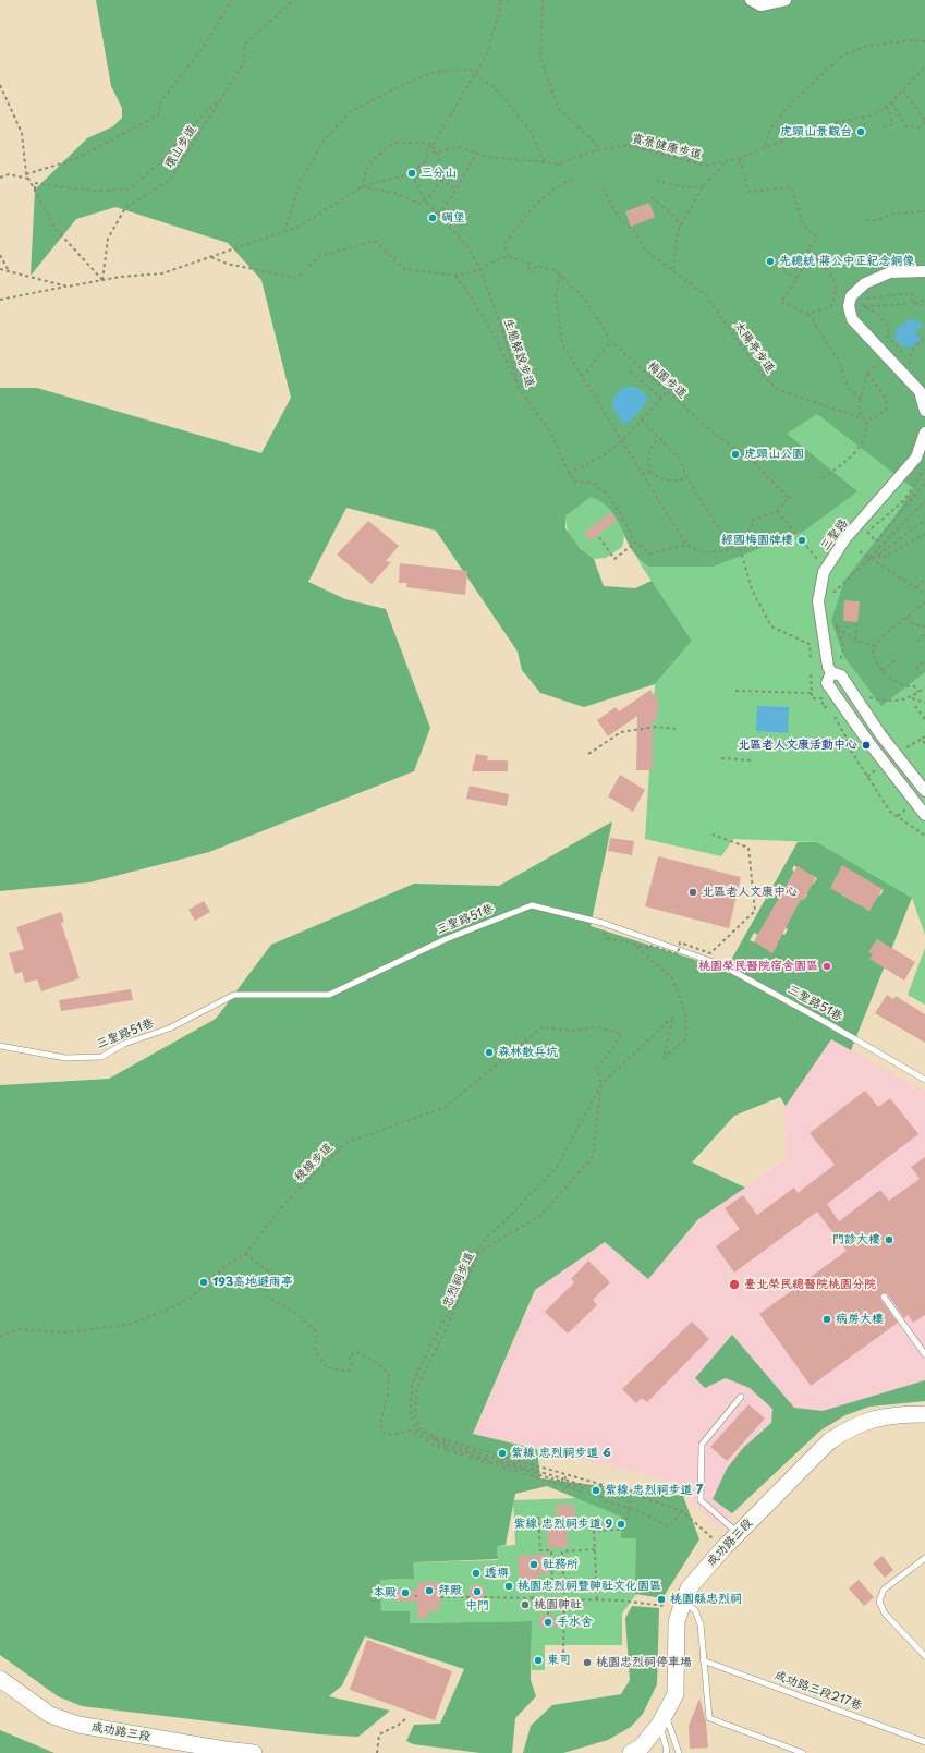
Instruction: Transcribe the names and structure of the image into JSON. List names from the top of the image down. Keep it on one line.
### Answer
{"streets":{"street":["三聖路","成功路三段"],"lane":["三聖路51巷","成功路三段217巷"],"path":["環山步道","賞景健康步道","太陽亭步道","生態解說步道","梅園步道","稜線步道","忠烈祠步道"]},"crossings":[["稜線步道","忠烈祠步道"]],"places":["虎頭山景觀台","三分山","碉堡","先總統 蔣公中正紀念銅像","虎頭山公園","經國梅園牌樓","北區老人文康活動中心","北區老人文康中心","桃園榮民醫院宿舍園區","森林散兵坑","門診大樓","193高地避雨亭","臺北榮民總醫院桃園分院","病房大樓","紫線 忠烈祠步道 6","紫線 忠烈祠步道 7","紫線 忠烈祠步道 9","社務所","透塀","桃園忠烈祠暨神社文化園區","拜殿","中門","本殿","桃園縣忠烈祠","桃園神社","手水舍","東司","桃園忠烈祠停車場"]}
